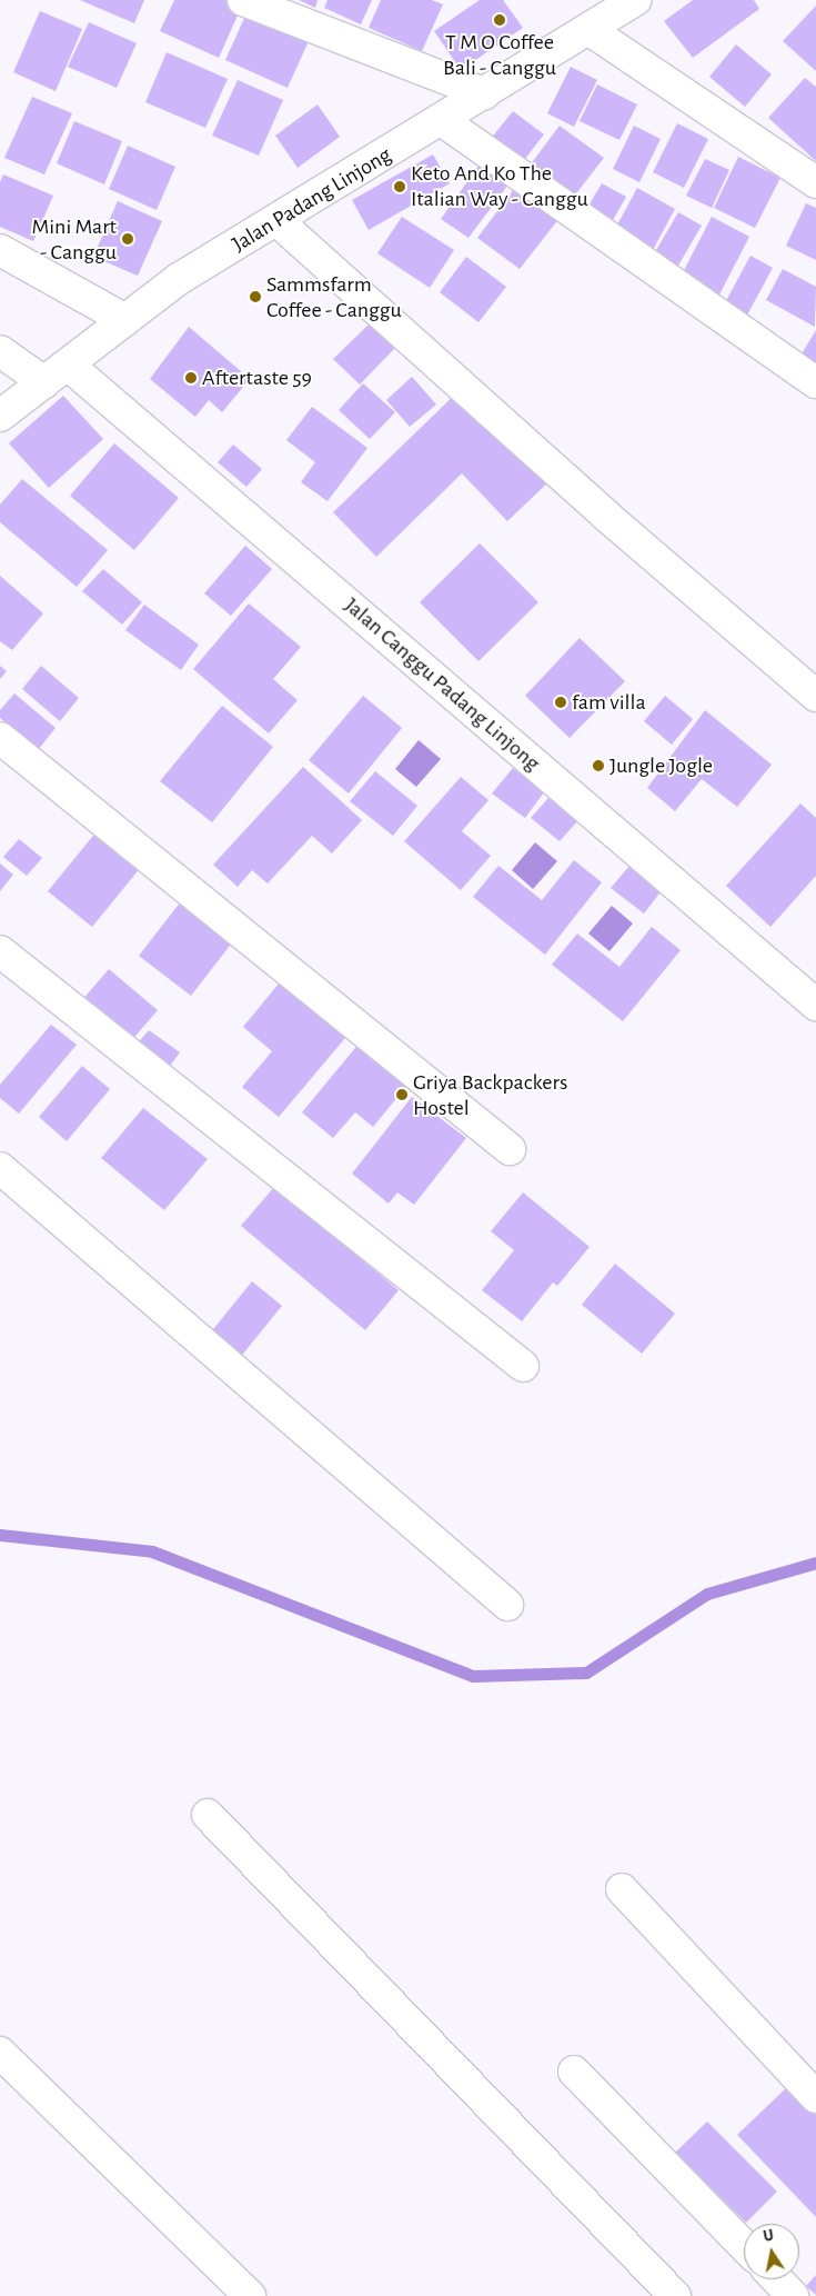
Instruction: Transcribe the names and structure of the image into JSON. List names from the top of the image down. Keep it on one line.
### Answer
{"streets":{"street":["Jalan Padang Linjong","Jalan Canggu Padang Linjong"]},"crossings":[["Jalan Padang Linjong","Jalan Canggu Padang Linjong"]],"places":["T M O Coffee Bali - Canggu","Keto And Ko The Italian Way - Canggu","Mini Mart - Canggu","Sammsfarm Coffee - Canggu","Aftertaste 59","fam villa","Jungle Jogle","Griya Backpackers Hostel"],"north":"top"}
